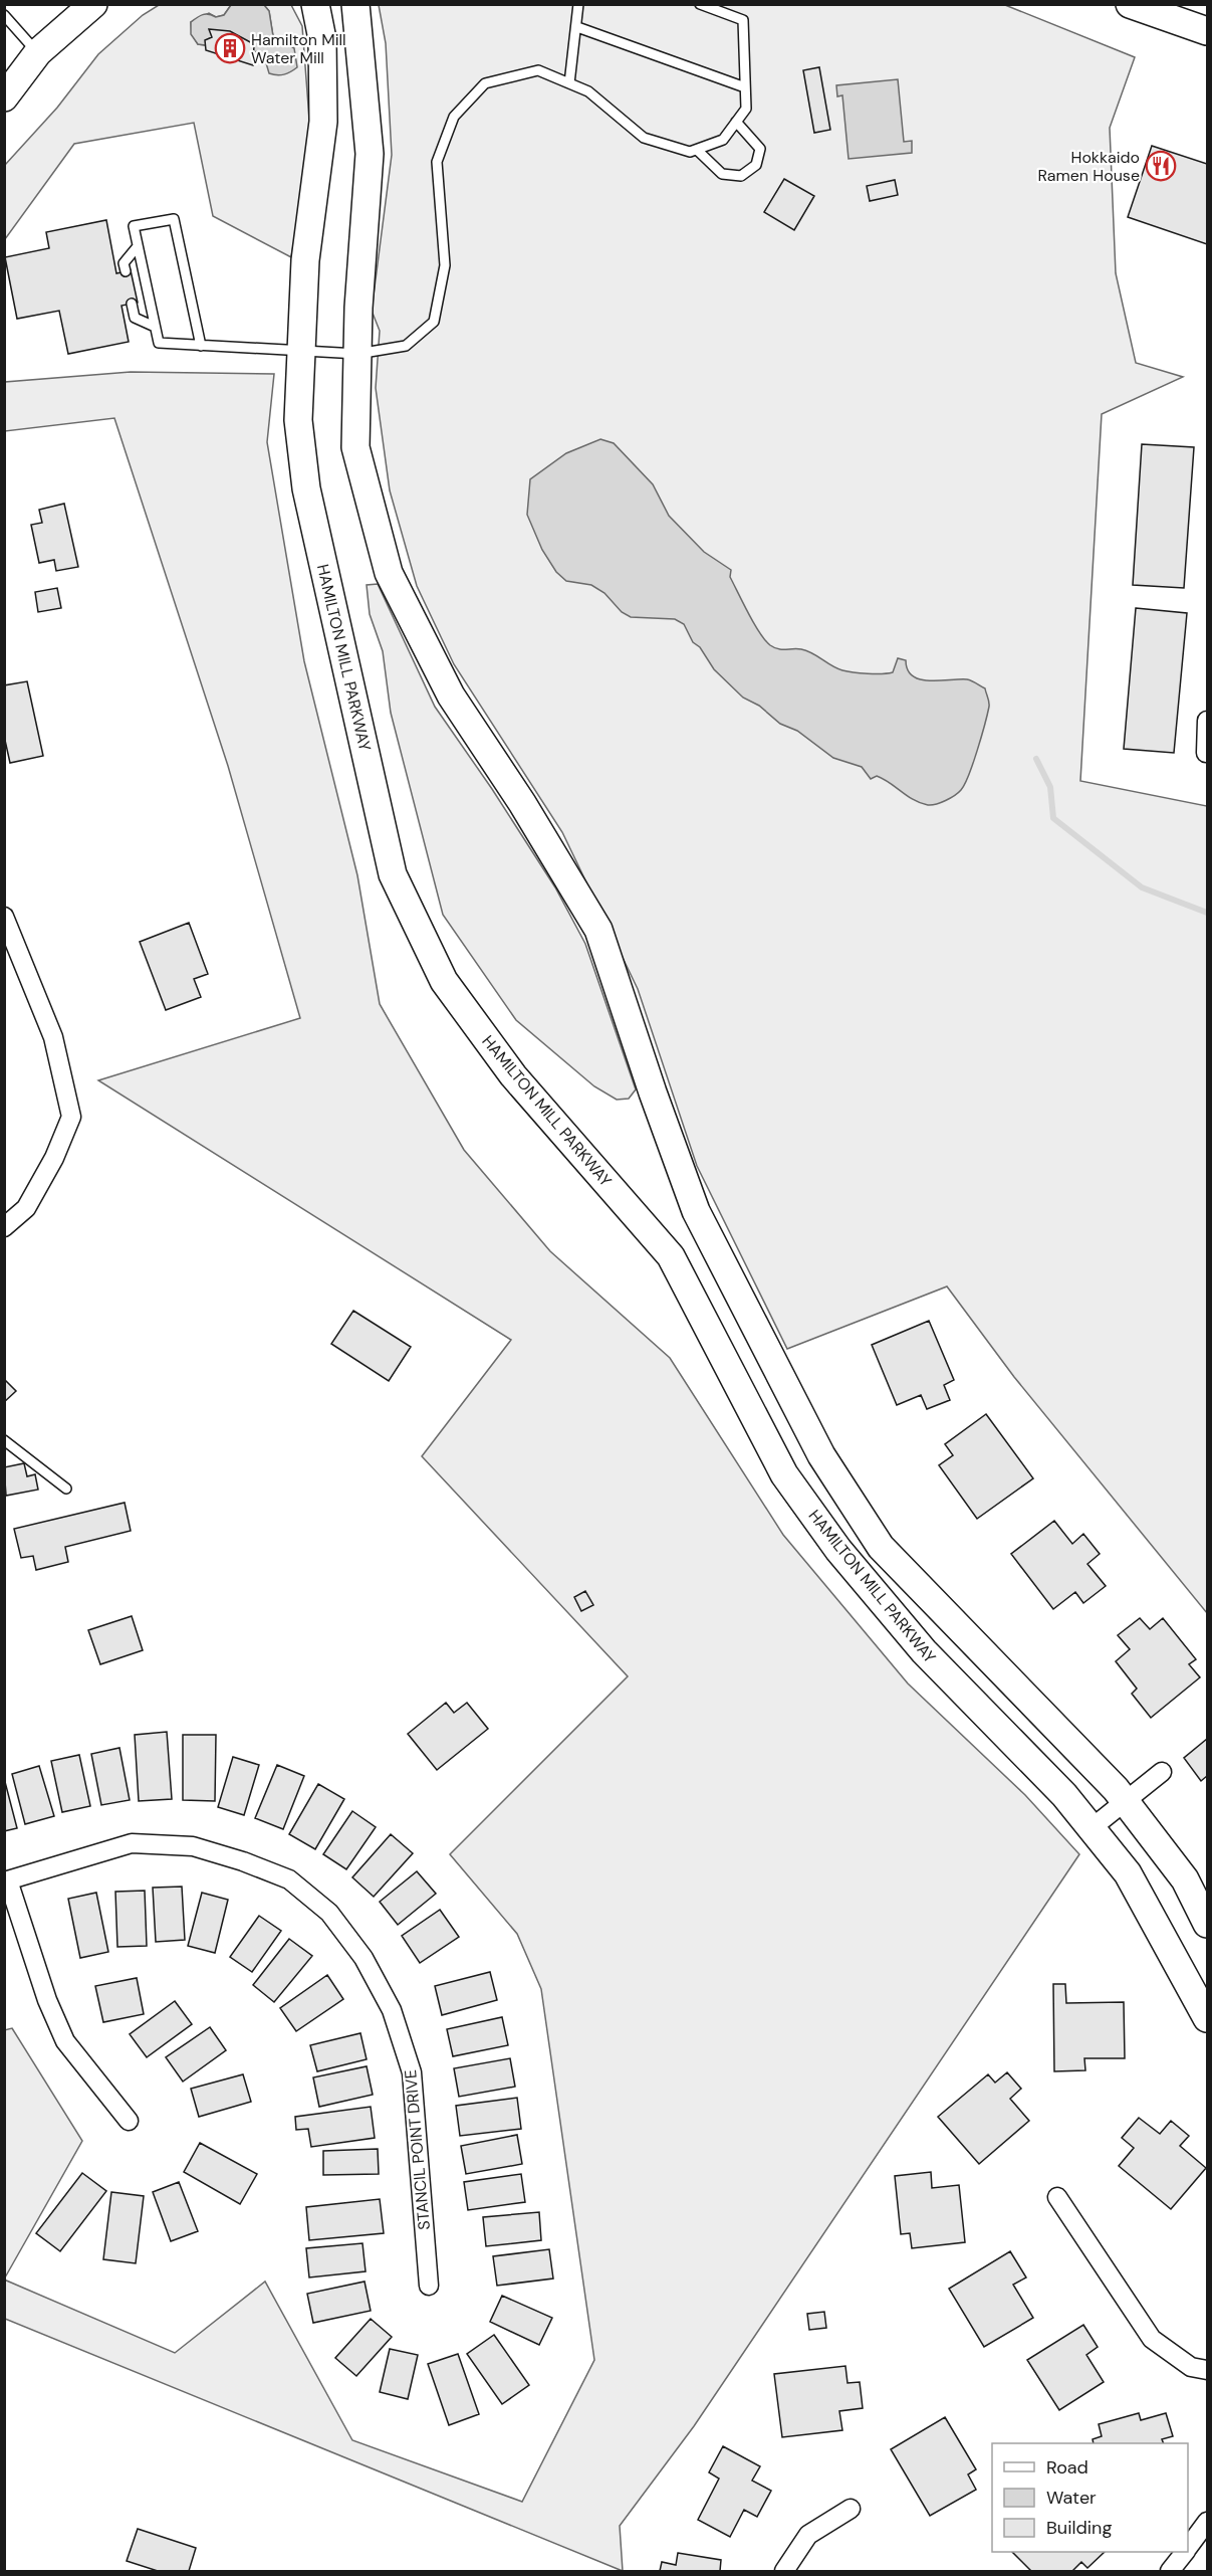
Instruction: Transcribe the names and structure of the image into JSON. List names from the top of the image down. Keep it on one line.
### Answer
{"streets":{"street":["HAMILTON MILL PARKWAY","STANCIL POINT DRIVE"]},"places":{"building":["Hamilton Mill Water Mill"],"restaurant":["Hokkaido Ramen House"]},"legend":["Road","Water","Building"]}
